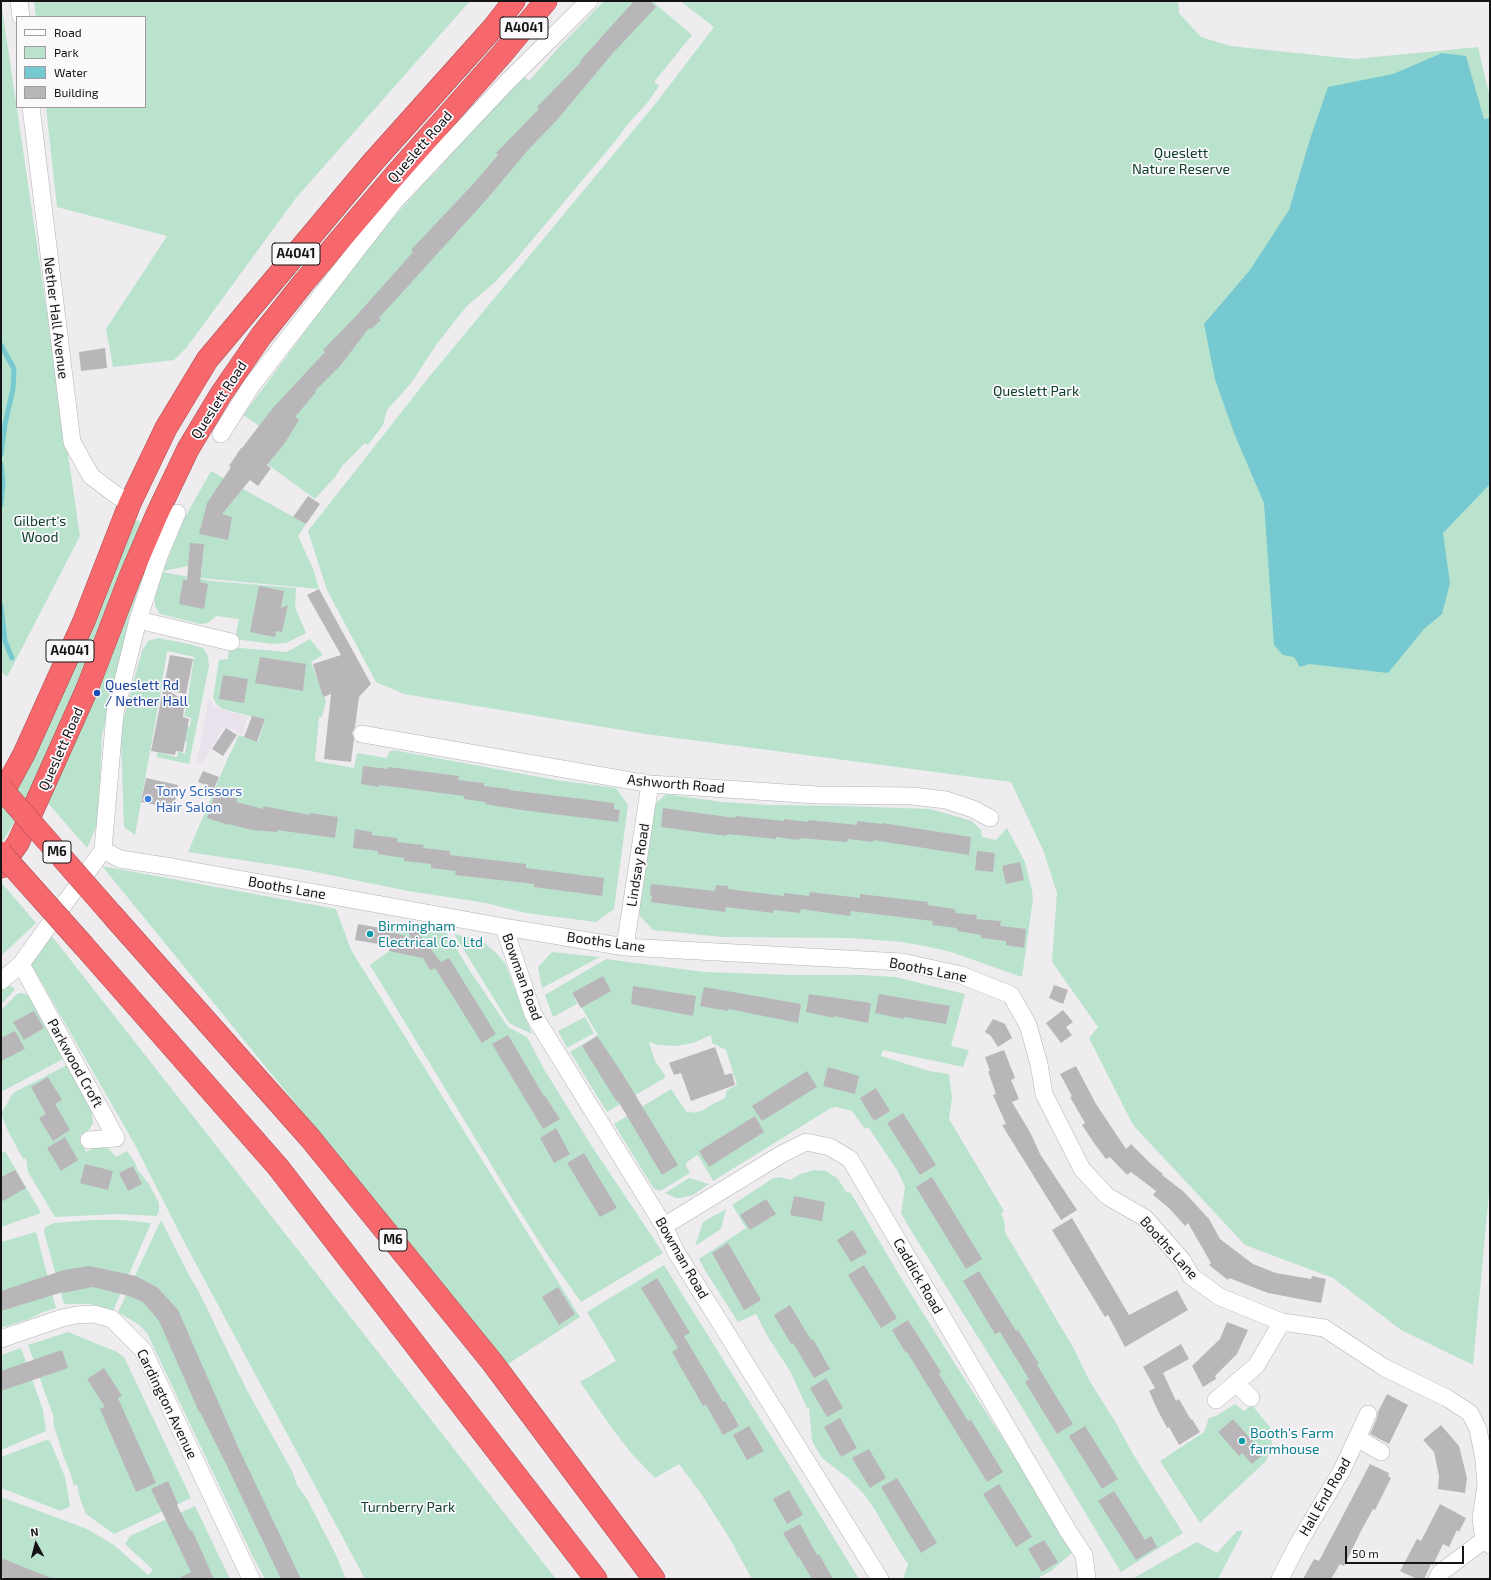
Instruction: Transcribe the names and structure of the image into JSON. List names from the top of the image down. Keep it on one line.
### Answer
{"streets":{"highway":["A4041","Queslett Road","M6"],"street":["Nether Hall Avenue","Ashworth Road","Lindsay Road","Booths Lane","Bowman Road","Parkwood Croft","Caddick Road","Cardington Avenue","Hall End Road"]},"crossings":[["Queslett Road","Nether Hall Avenue"],["Ashworth Road","Lindsay Road"],["Lindsay Road","Booths Lane"],["Booths Lane","Bowman Road"],["Bowman Road","Caddick Road"]],"parks":["Queslett Nature Reserve","Queslett Park","Gilbert's Wood","Turnberry Park"],"places":["Queslett Rd / Nether Hall","Tony Scissors Hair Salon","Birmingham Electrical Co. Ltd","Booth's Farm farmhouse"],"legend":["Road","Park","Water","Building"],"scale_bar":"50 m","north":"top"}
